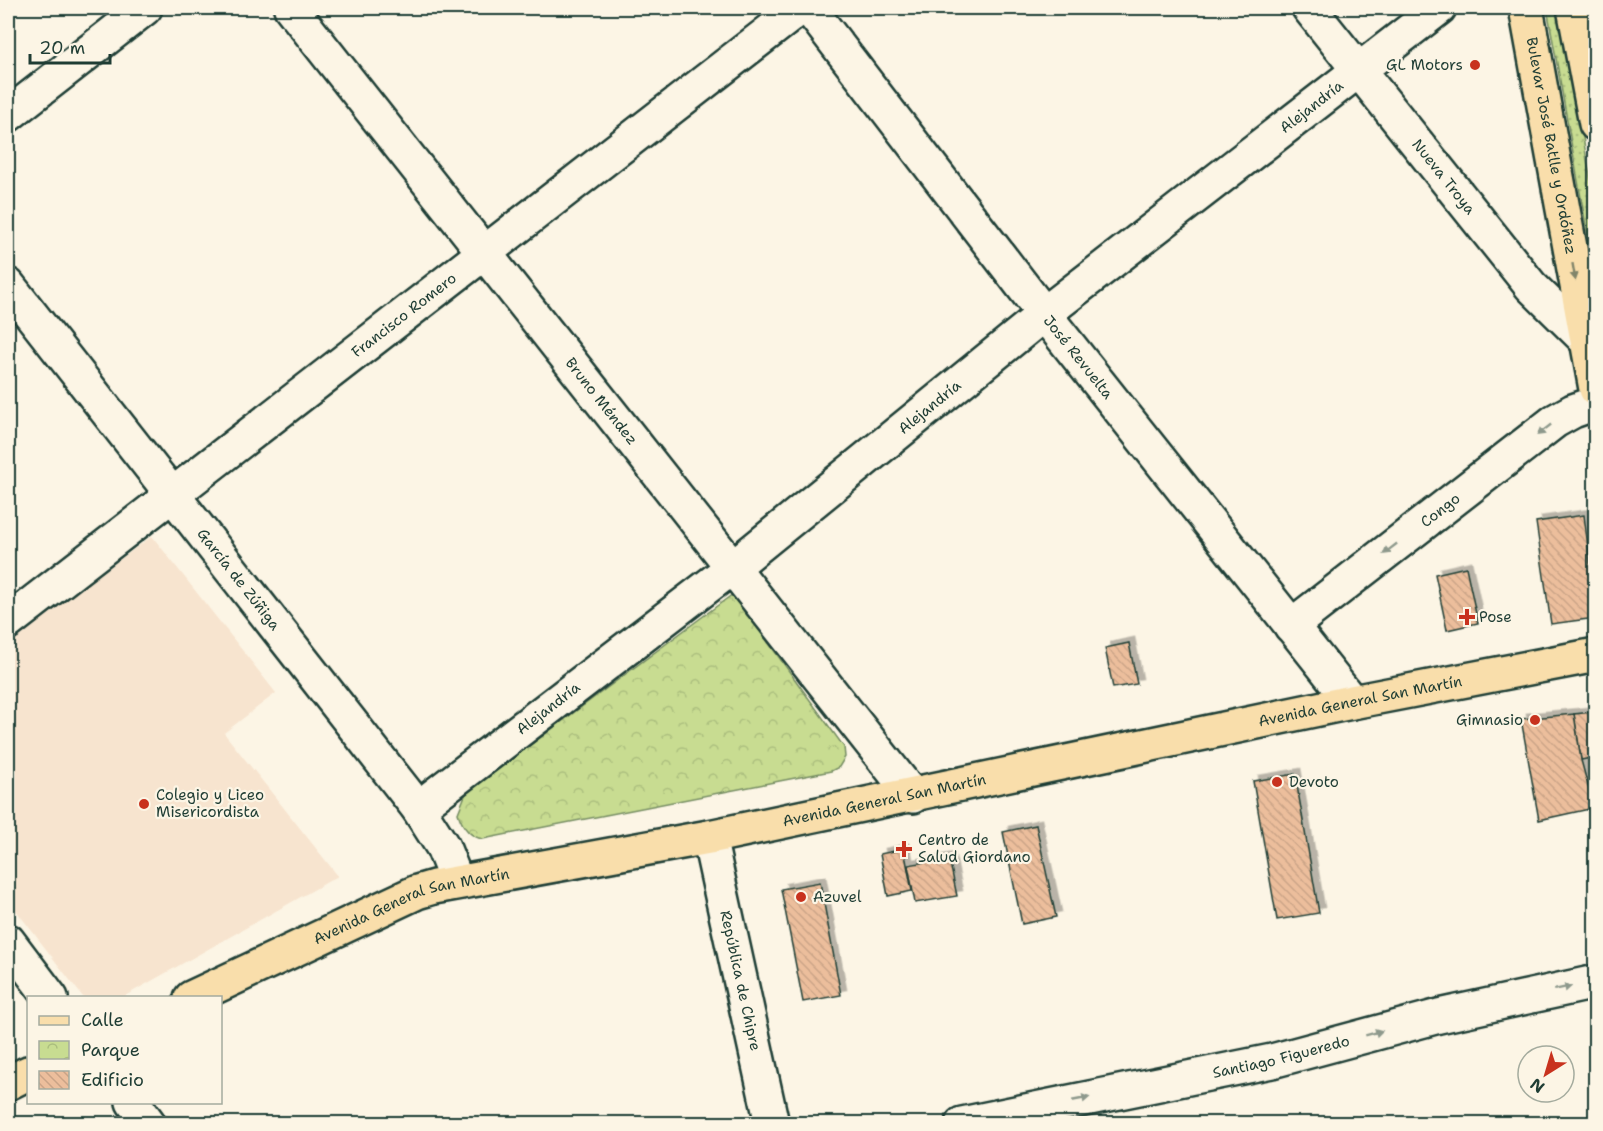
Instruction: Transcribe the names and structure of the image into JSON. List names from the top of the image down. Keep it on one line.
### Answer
{"streets":{"main road":["Bulevar José Batlle y Ordóñez","Avenida General San Martín"],"street":["Alejandría","Nueva Troya","Francisco Romero","José Revuelta","Bruno Méndez","Congo","García de Zúñiga","República de Chipre","Santiago Figueredo"]},"crossings":[["Alejandría","Nueva Troya"],["Alejandría","José Revuelta"],["Alejandría","Bruno Méndez"],["Alejandría","García de Zúñiga"],["Bulevar José Batlle y Ordóñez","Nueva Troya"],["Francisco Romero","Bruno Méndez"],["Francisco Romero","García de Zúñiga"],["José Revuelta","Congo"],["José Revuelta","Avenida General San Martín"],["Bruno Méndez","Avenida General San Martín"],["García de Zúñiga","Avenida General San Martín"],["Avenida General San Martín","República de Chipre"]],"one_way":["Congo","Santiago Figueredo"],"places":{"other":["GL Motors","Gimnasio","Devoto","Colegio y Liceo Misericordista","Azuvel"],"health":["Pose","Centro de Salud Giordano"]},"legend":["Calle","Parque","Edificio"],"scale_bar":"20 m","north":"bottom left"}
